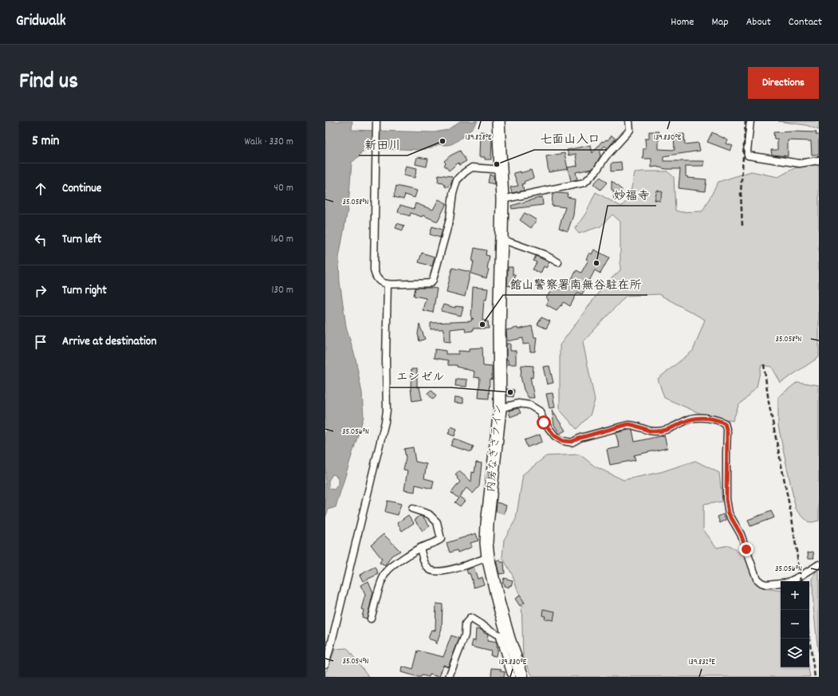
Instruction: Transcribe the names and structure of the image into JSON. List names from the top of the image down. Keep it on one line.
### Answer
{"streets":{"highway":["内房なぎさライン"]},"places":["新田川","七面山入口","妙福寺","館山警察署南無谷駐在所","エンゼル"],"page":{"header":"Gridwalk","nav":["Home","Map","About","Contact"],"title":"Find us","buttons":"Directions","heading":["5 min","Walk · 330 m"],"list":[["Continue","40 m"],["Turn left","160 m"],["Turn right","130 m"],"Arrive at destination"],"map_buttons":["+","−"]},"coordinates":["139.828°E","139.830°E","35.058°N","35.056°N","35.054°N","139.832°E"]}
